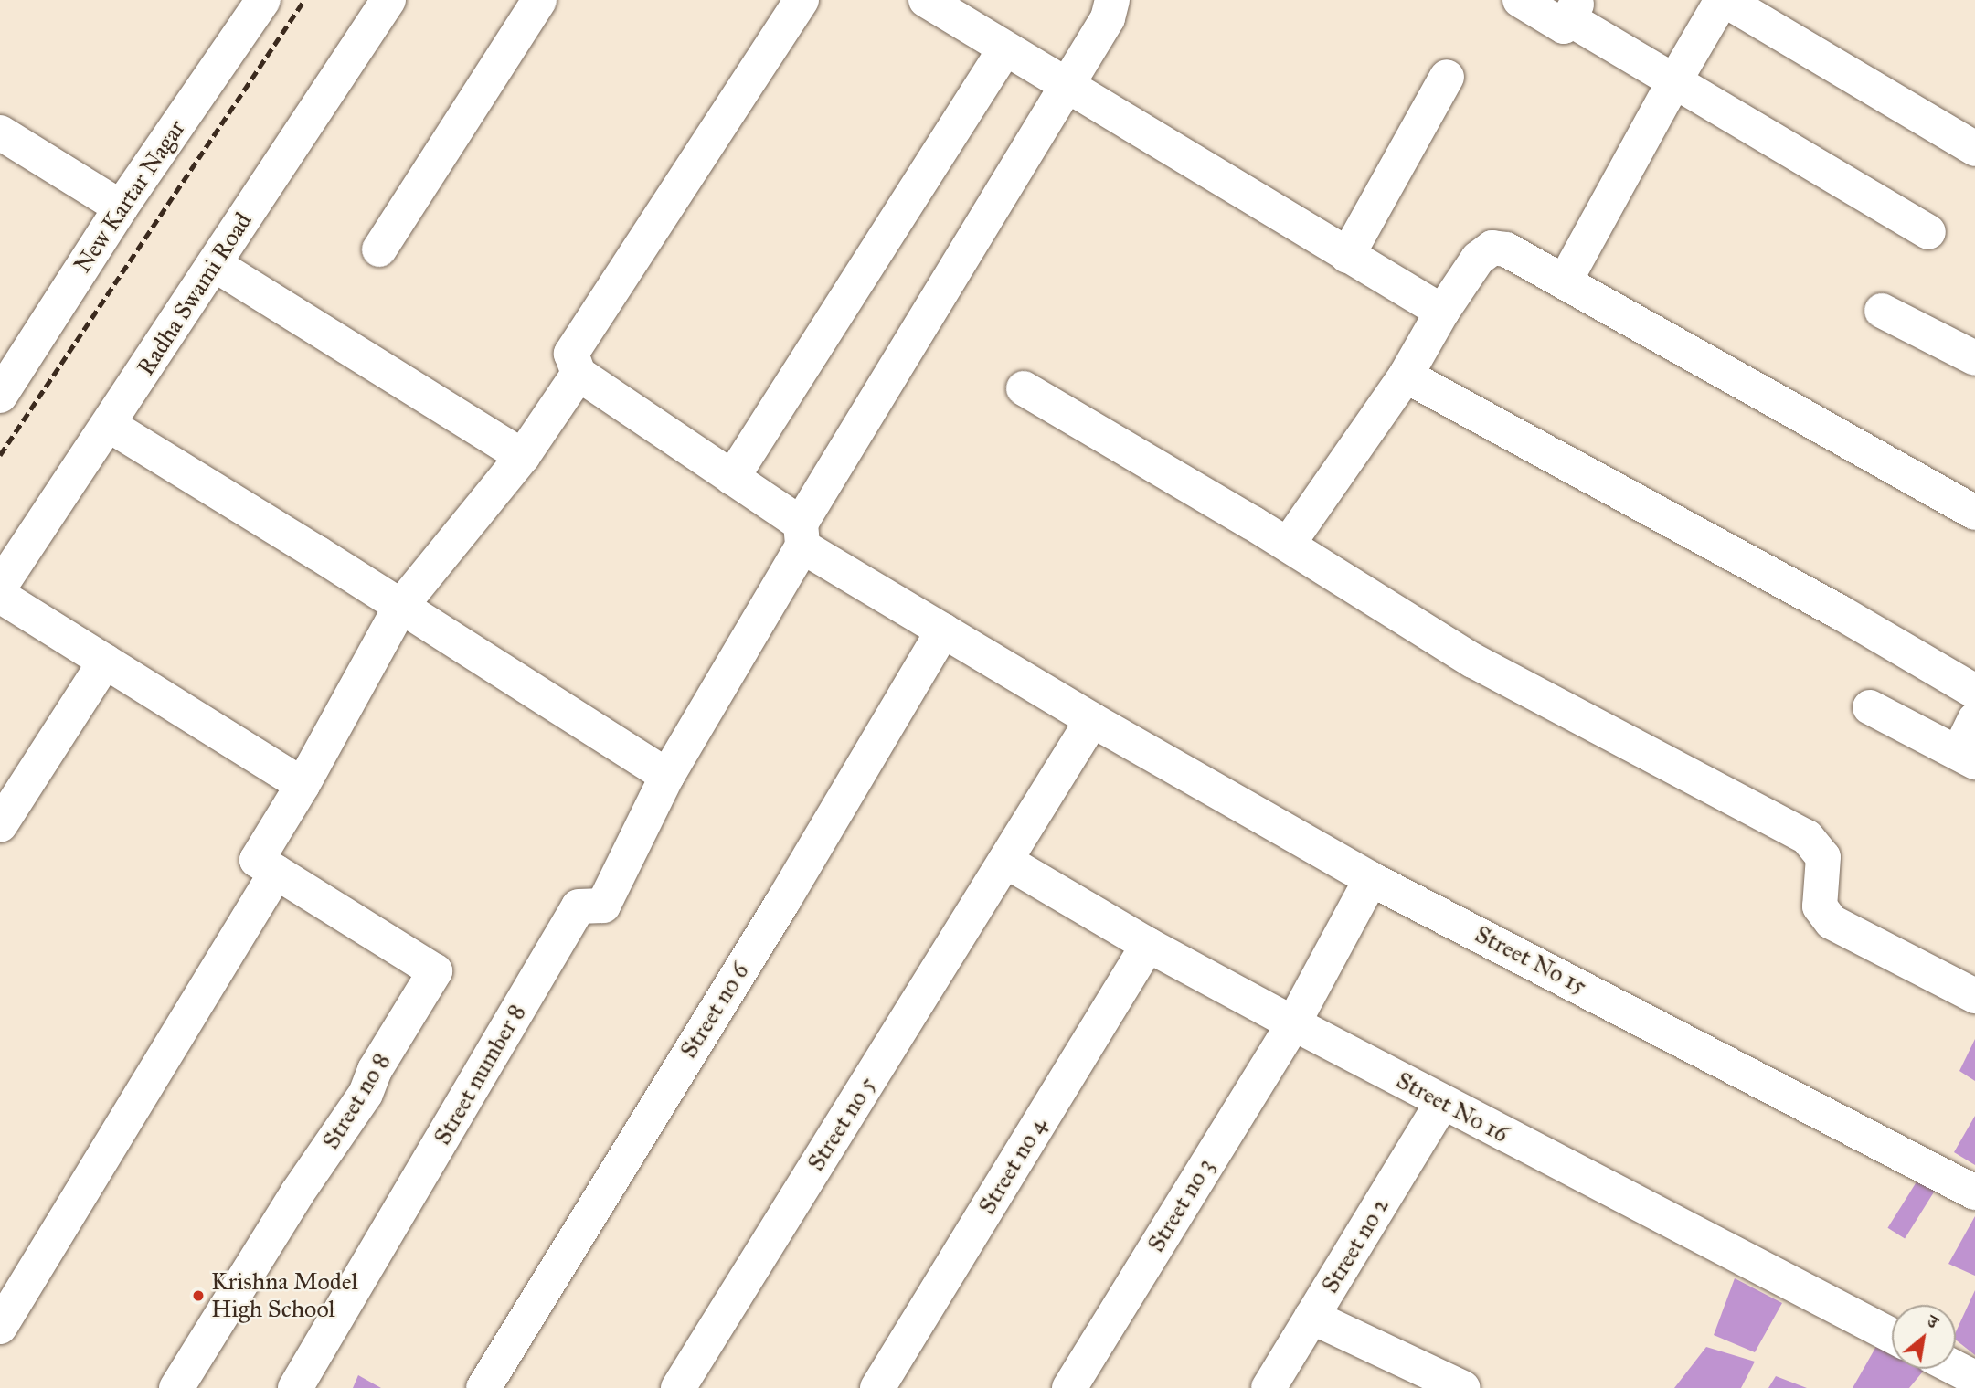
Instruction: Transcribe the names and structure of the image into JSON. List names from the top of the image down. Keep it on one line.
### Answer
{"streets":{"street":["New Kartar Nagar","Radha Swami Road","Street No 15","Street no 6","Street number 8","Street no 8","Street No 16","Street no 5","Street no 4","Street no 3","Street no 2"]},"crossings":[["Street No 15","Street no 6"],["Street No 15","Street no 5"],["Street No 15","Street no 3"],["Street No 16","Street no 5"],["Street No 16","Street no 4"],["Street No 16","Street no 3"],["Street No 16","Street no 2"]],"places":["Krishna Model High School"],"north":"top right"}
